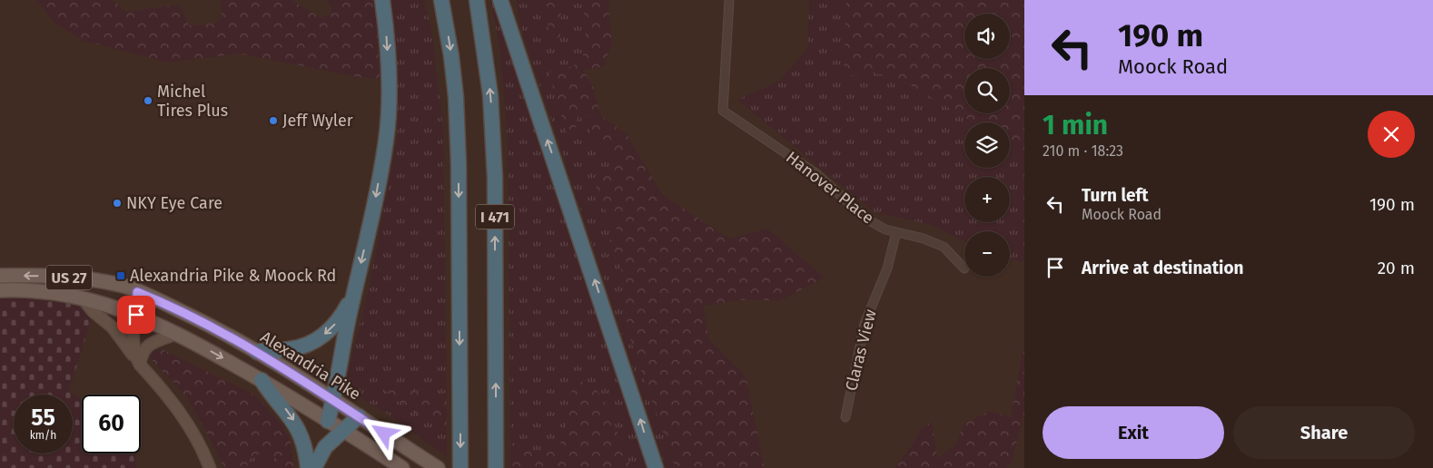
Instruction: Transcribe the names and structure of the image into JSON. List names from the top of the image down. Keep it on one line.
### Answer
{"streets":{"highway":["I 471"],"main road":["US 27","Alexandria Pike"],"street":["Hanover Place","Claras View"]},"crossings":[["Hanover Place","Claras View"]],"places":{"other":["Michel Tires Plus","Jeff Wyler","NKY Eye Care"],"transit":["Alexandria Pike & Moock Rd"]},"page":{"turn":["190 m","Moock Road"],"map_buttons":["+","−"],"heading":["1 min","210 m · 18:23"],"list":[{"name":"Turn left","note":"Moock Road","value":"190 m"},{"name":"Arrive at destination","value":"20 m"}],"speed":"55 km/h","limit":"60","buttons":["Exit","Share"]}}
